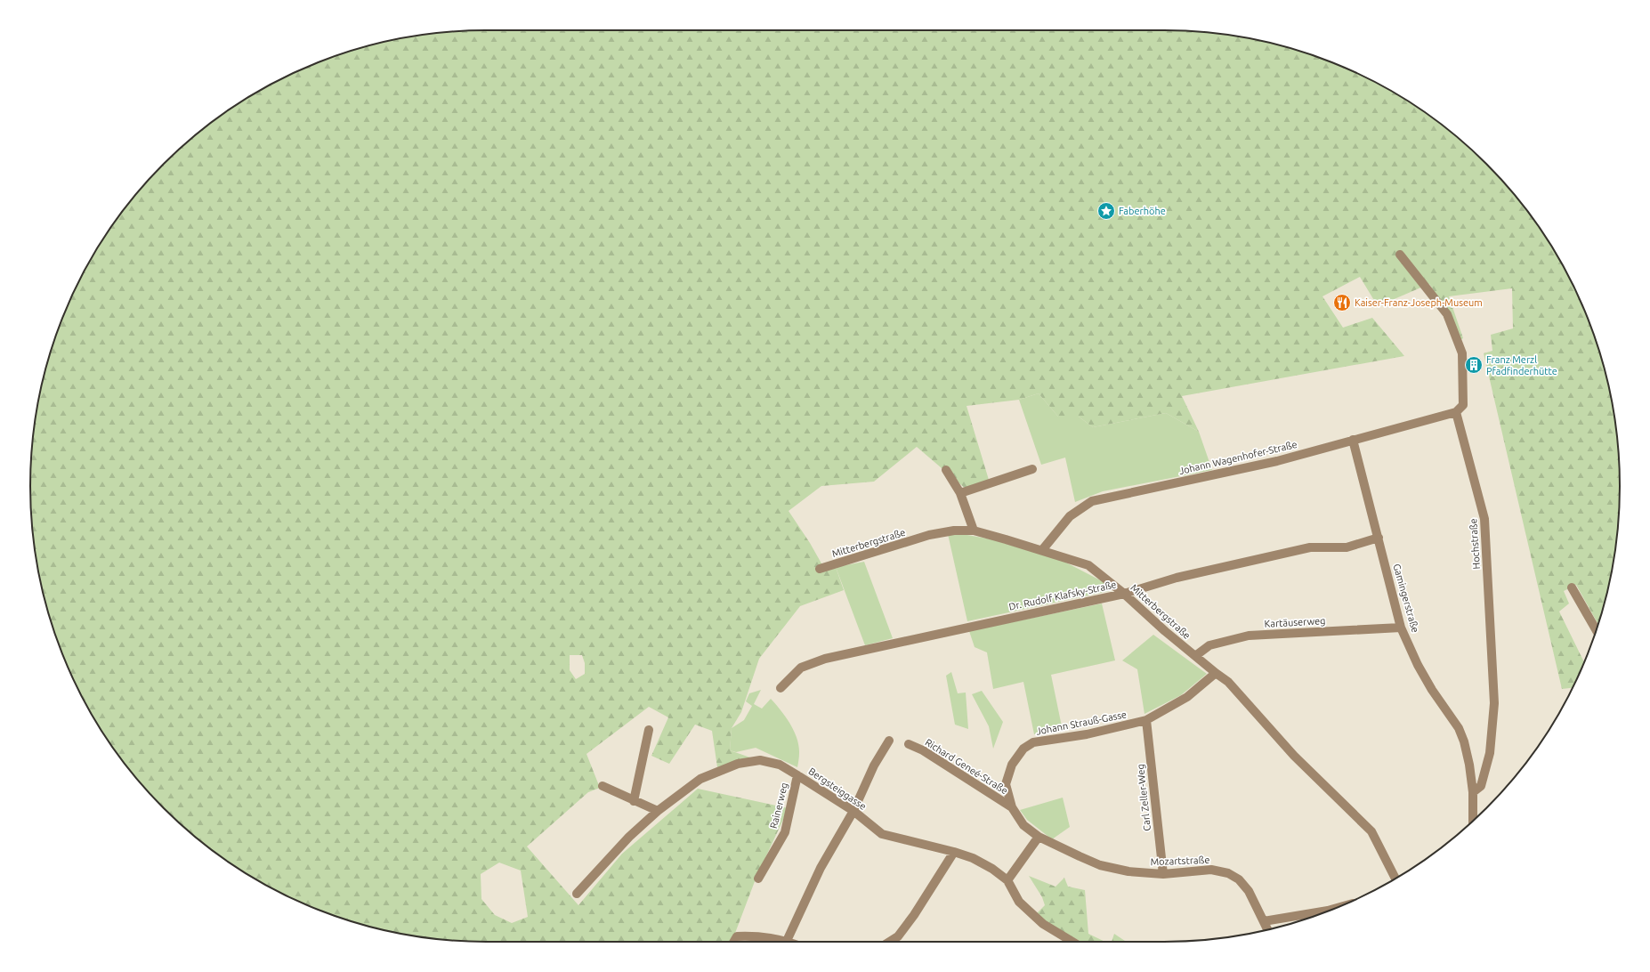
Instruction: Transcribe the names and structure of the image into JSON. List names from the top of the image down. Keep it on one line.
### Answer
{"streets":{"street":["Johann Wagenhofer-Straße","Mitterbergstraße","Hochstraße","Dr. Rudolf Klafsky-Straße","Gamingerstraße","Kartäuserweg","Johann Strauß-Gasse","Richard Geneé-Straße","Bergsteiggasse","Carl Zeller-Weg","Rainerweg","Mozartstraße"]},"crossings":[["Johann Wagenhofer-Straße","Mitterbergstraße"],["Johann Wagenhofer-Straße","Hochstraße"],["Johann Wagenhofer-Straße","Gamingerstraße"],["Mitterbergstraße","Dr. Rudolf Klafsky-Straße"],["Mitterbergstraße","Kartäuserweg"],["Mitterbergstraße","Johann Strauß-Gasse"],["Hochstraße","Gamingerstraße"],["Dr. Rudolf Klafsky-Straße","Gamingerstraße"],["Gamingerstraße","Kartäuserweg"],["Johann Strauß-Gasse","Richard Geneé-Straße"],["Johann Strauß-Gasse","Carl Zeller-Weg"],["Johann Strauß-Gasse","Mozartstraße"],["Richard Geneé-Straße","Mozartstraße"],["Bergsteiggasse","Rainerweg"],["Carl Zeller-Weg","Mozartstraße"]],"places":{"place":["Faberhöhe"],"restaurant":["Kaiser-Franz-Joseph-Museum"],"building":["Franz Merzl Pfadfinderhütte"]}}
